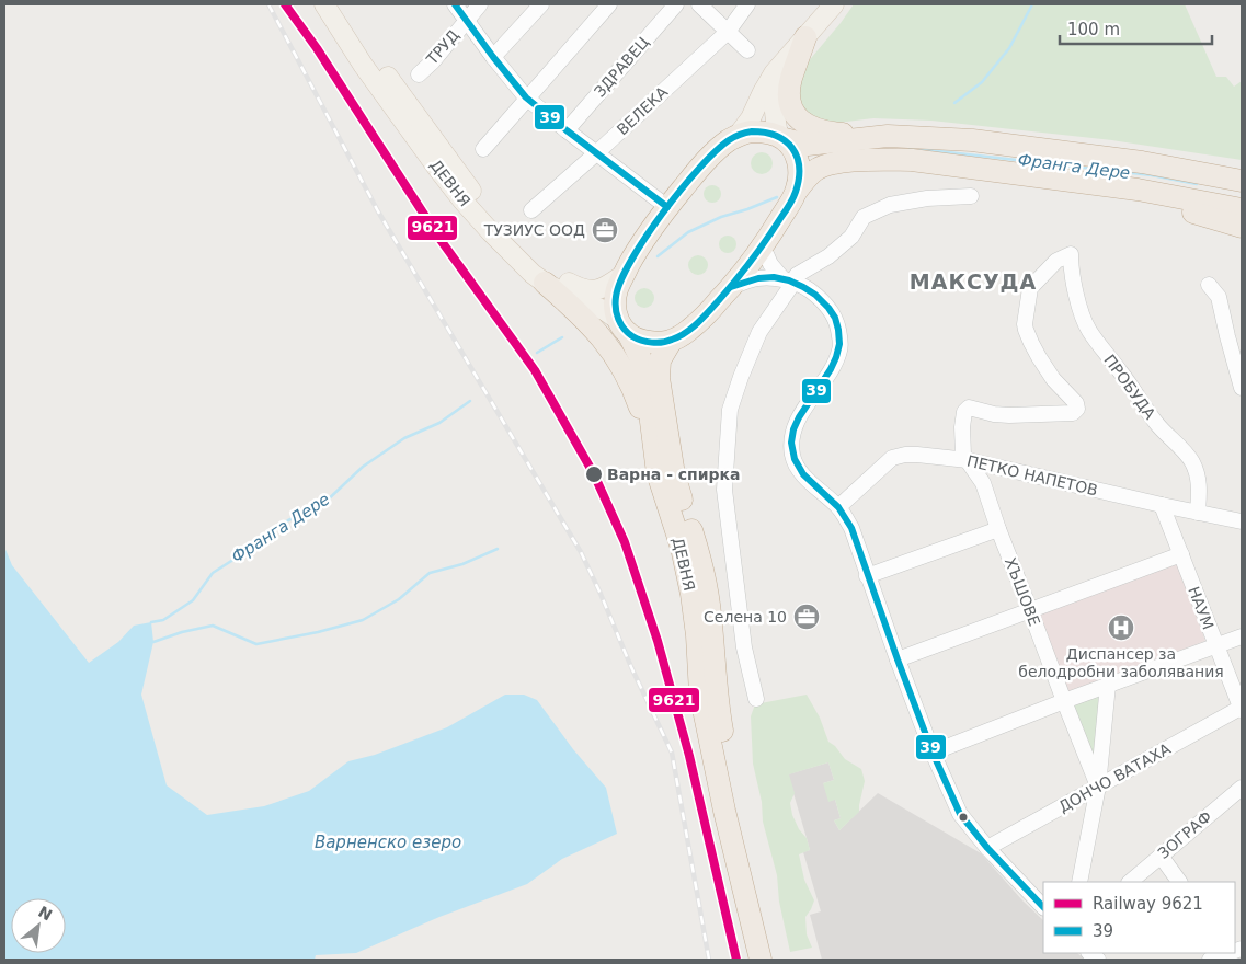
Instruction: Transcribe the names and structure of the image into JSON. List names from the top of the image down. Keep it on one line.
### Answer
{"streets":{"highway":["ДЕВНЯ"],"street":["ТРУД","ЗДРАВЕЦ","ВЕЛЕКА","ПРOБУДA","ПЕТКО НАПЕТОВ","ХЪШОВЕ","НАУМ","ДОНЧО ВАТАХА","ЗОГРАФ"]},"crossings":[["ПРOБУДA","ПЕТКО НАПЕТОВ"],["ПРOБУДA","ХЪШОВЕ"],["ПЕТКО НАПЕТОВ","ХЪШОВЕ"],["ПЕТКО НАПЕТОВ","НАУМ"],["ХЪШОВЕ","ДОНЧО ВАТАХА"],["НАУМ","ДОНЧО ВАТАХА"]],"districts":["МАКСУДА"],"water":["Франга Дере","Варненско езеро"],"places":{"office":["ТУЗИУС ООД","Селена 10"],"other":["Варна - спирка"],"hospital":["Диспансер за белодробни заболявания"]},"lines":["rail line 9621","transit line 39"],"legend":["Railway 9621","39"],"scale_bar":"100 m","north":"top right"}
